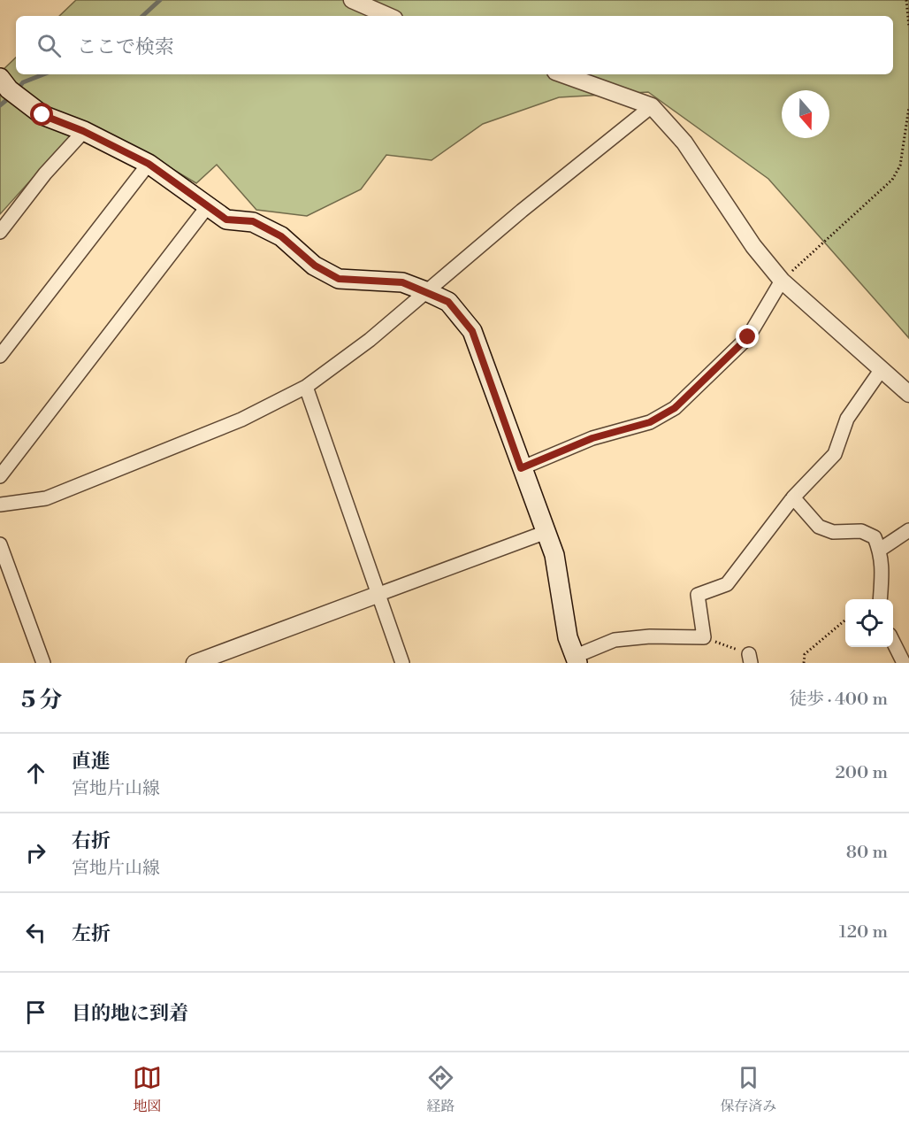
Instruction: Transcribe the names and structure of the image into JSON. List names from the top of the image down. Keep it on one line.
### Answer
{"north":"bottom","page":{"search":"ここで検索","heading":["5 分","徒歩 · 400 m"],"list":[["直進","宮地片山線","200 m"],["右折","宮地片山線","80 m"],["左折","120 m"],"目的地に到着"],"nav":["地図","経路","保存済み"]}}
